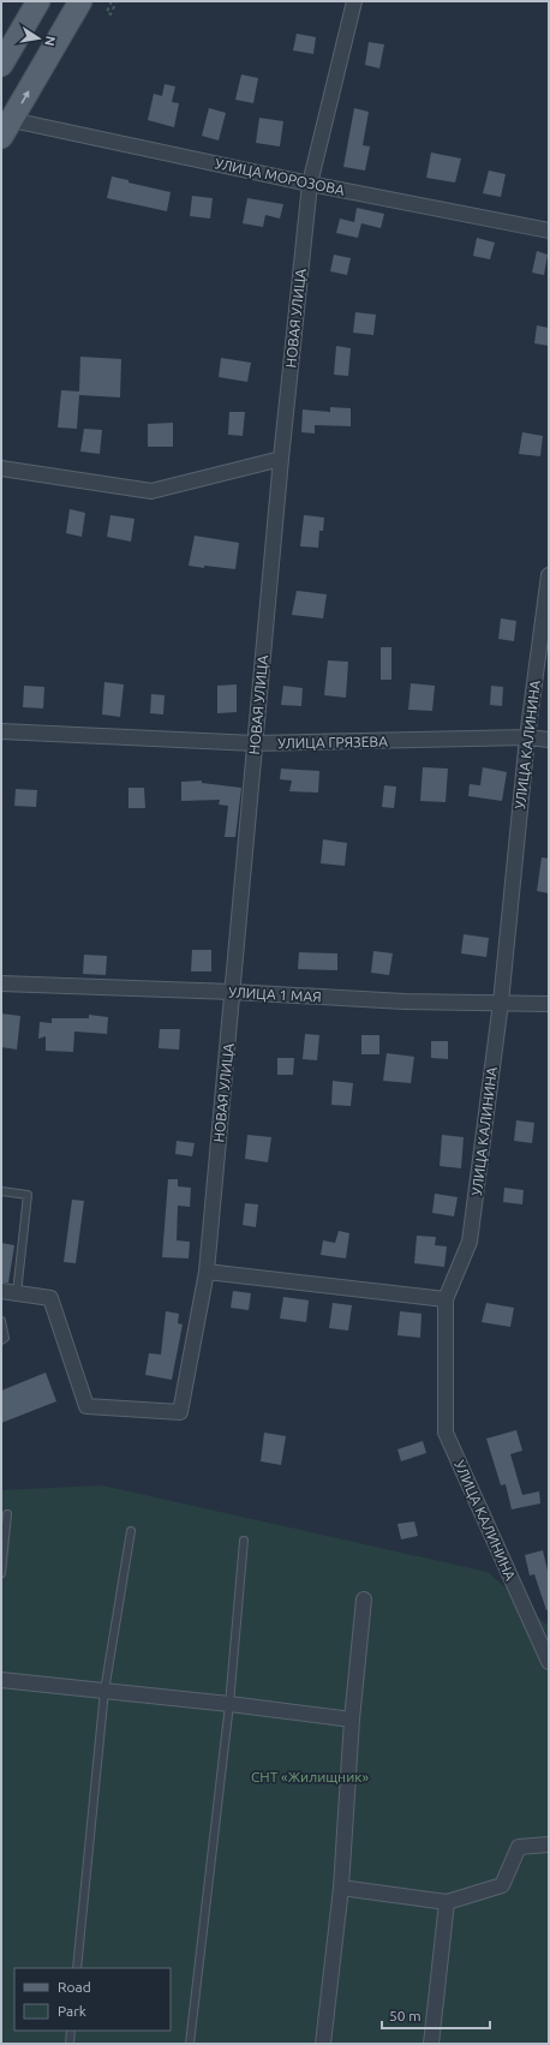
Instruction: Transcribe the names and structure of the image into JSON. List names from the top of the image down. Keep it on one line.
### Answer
{"streets":{"street":["УЛИЦА МОРОЗОВА","НОВАЯ УЛИЦА","УЛИЦА ГРЯЗЕВА","УЛИЦА КАЛИНИНА","УЛИЦА 1 МАЯ"]},"crossings":[["УЛИЦА МОРОЗОВА","НОВАЯ УЛИЦА"],["НОВАЯ УЛИЦА","УЛИЦА ГРЯЗЕВА"],["НОВАЯ УЛИЦА","УЛИЦА 1 МАЯ"],["УЛИЦА ГРЯЗЕВА","УЛИЦА КАЛИНИНА"],["УЛИЦА КАЛИНИНА","УЛИЦА 1 МАЯ"]],"parks":["СНТ «Жилищник»"],"legend":["Road","Park"],"scale_bar":"50 m","north":"right"}
